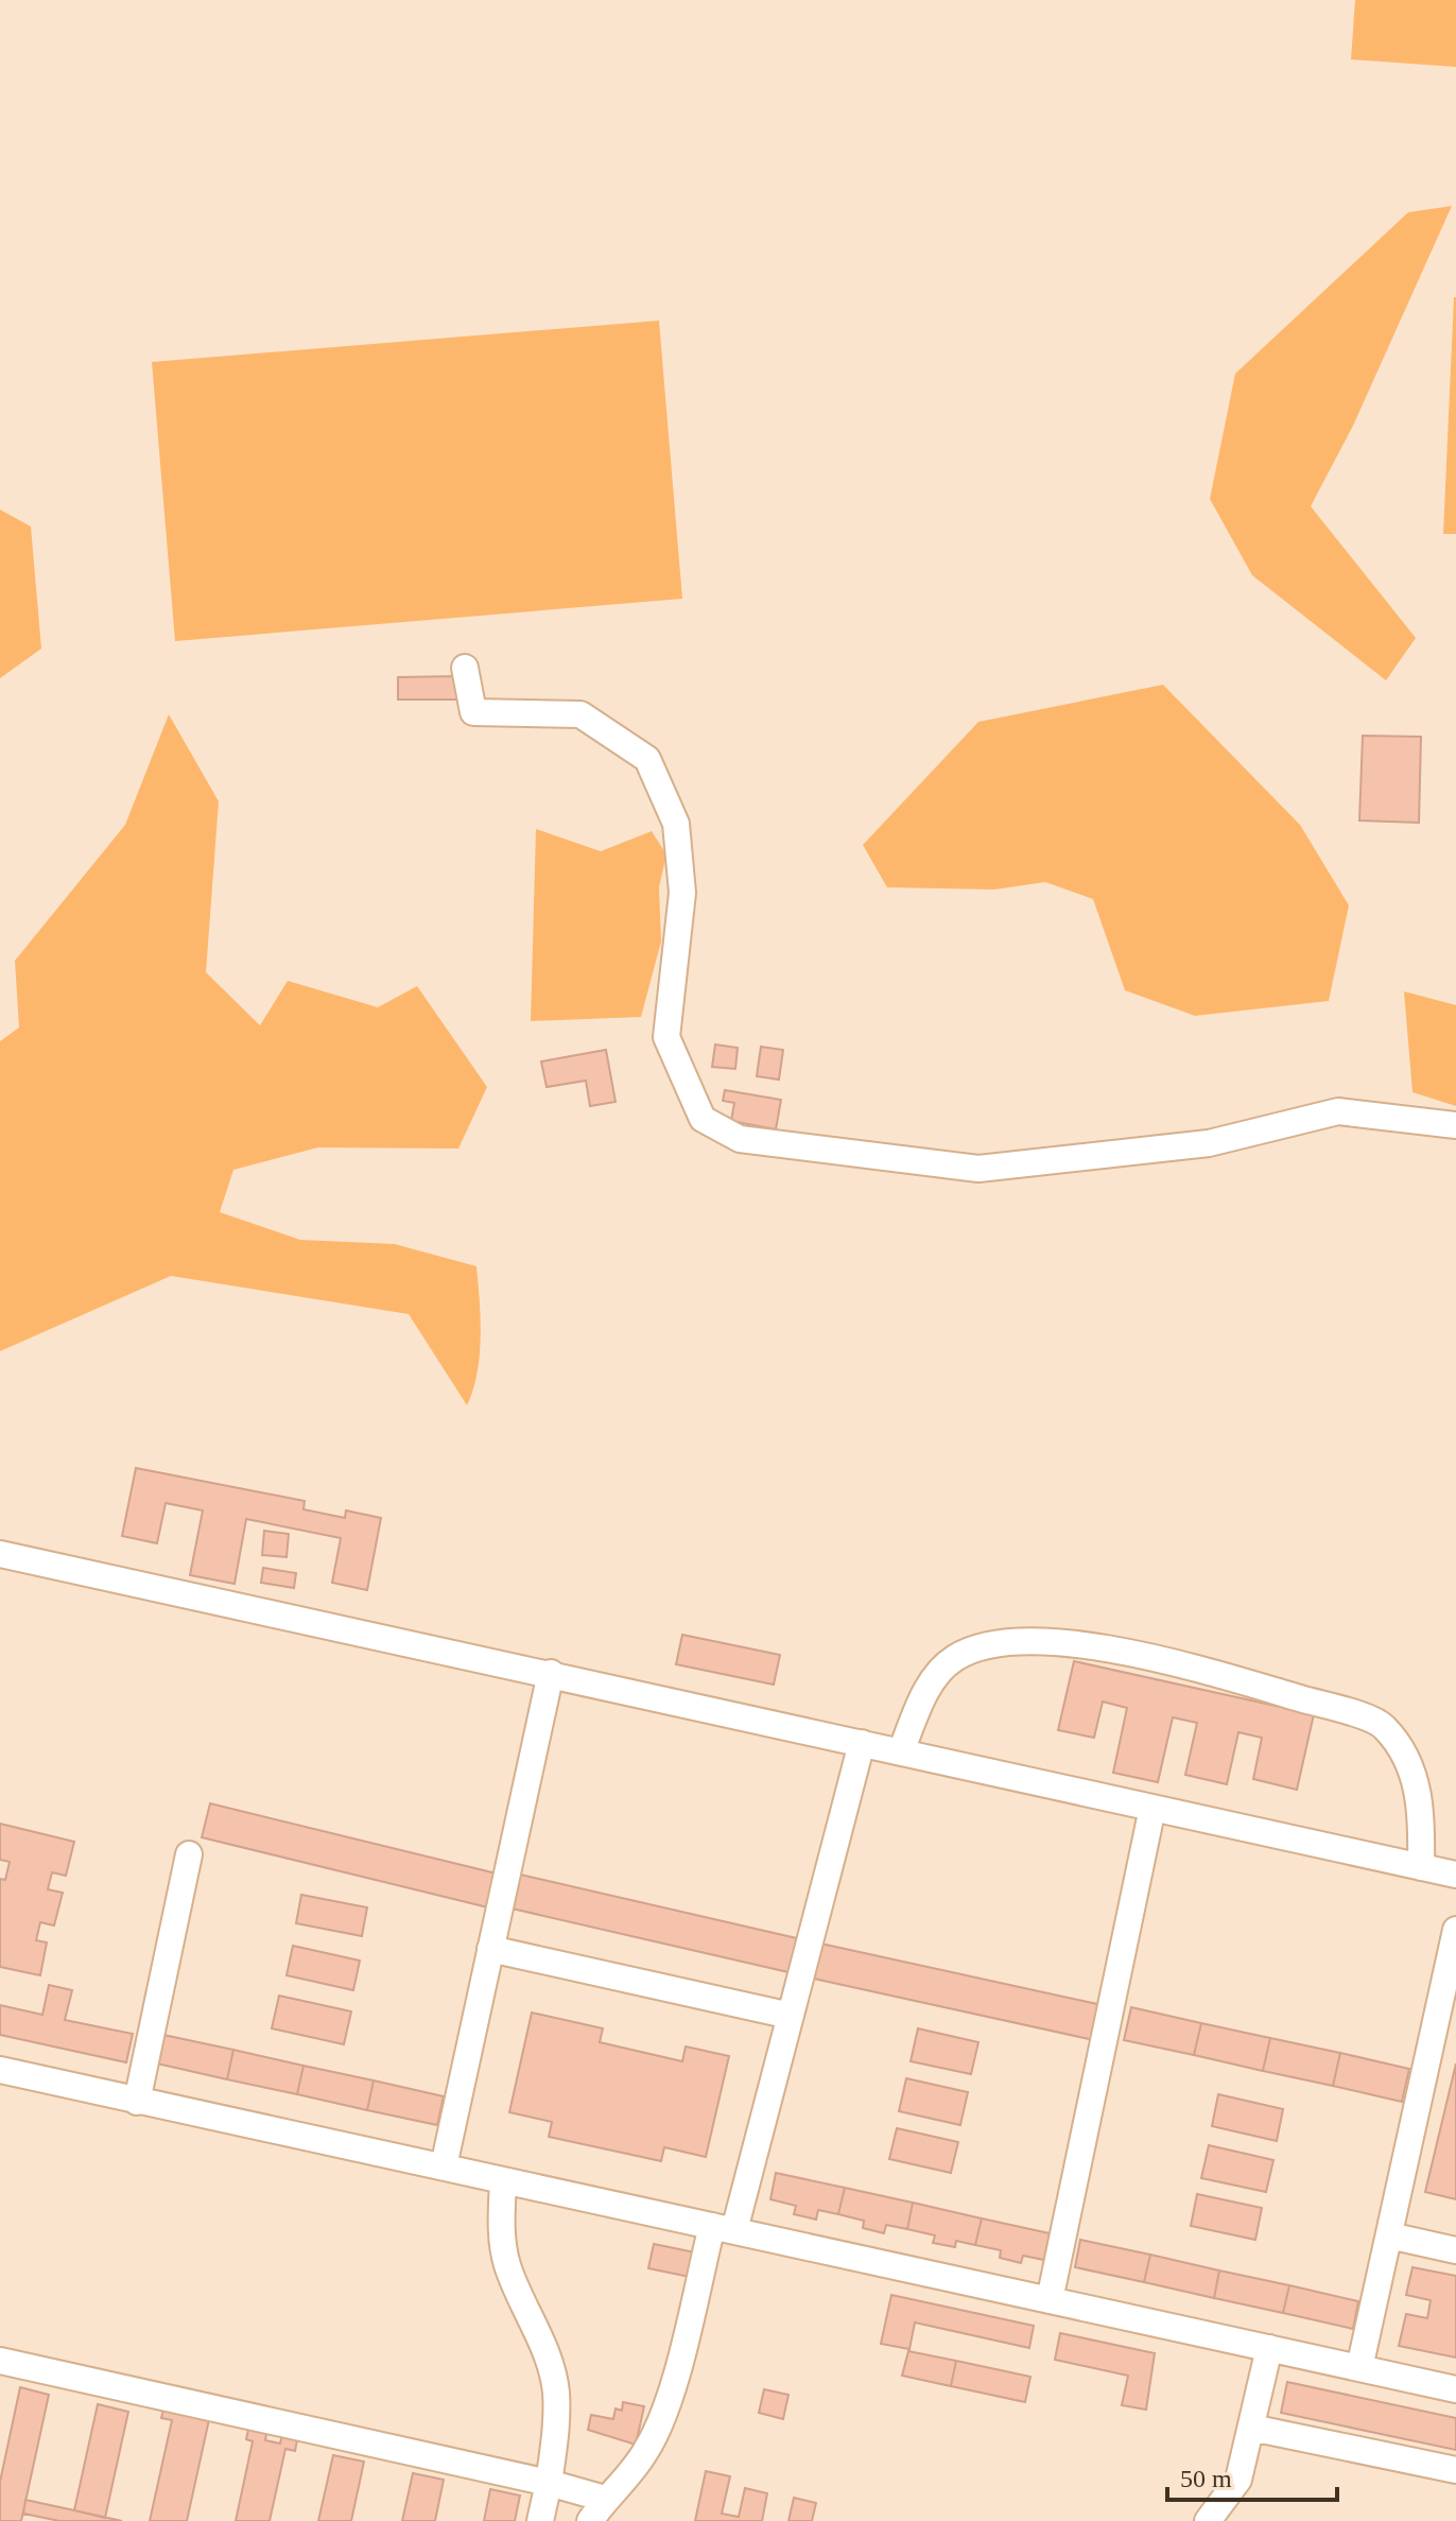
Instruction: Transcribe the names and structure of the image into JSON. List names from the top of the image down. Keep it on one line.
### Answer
{"scale_bar":"50 m"}
